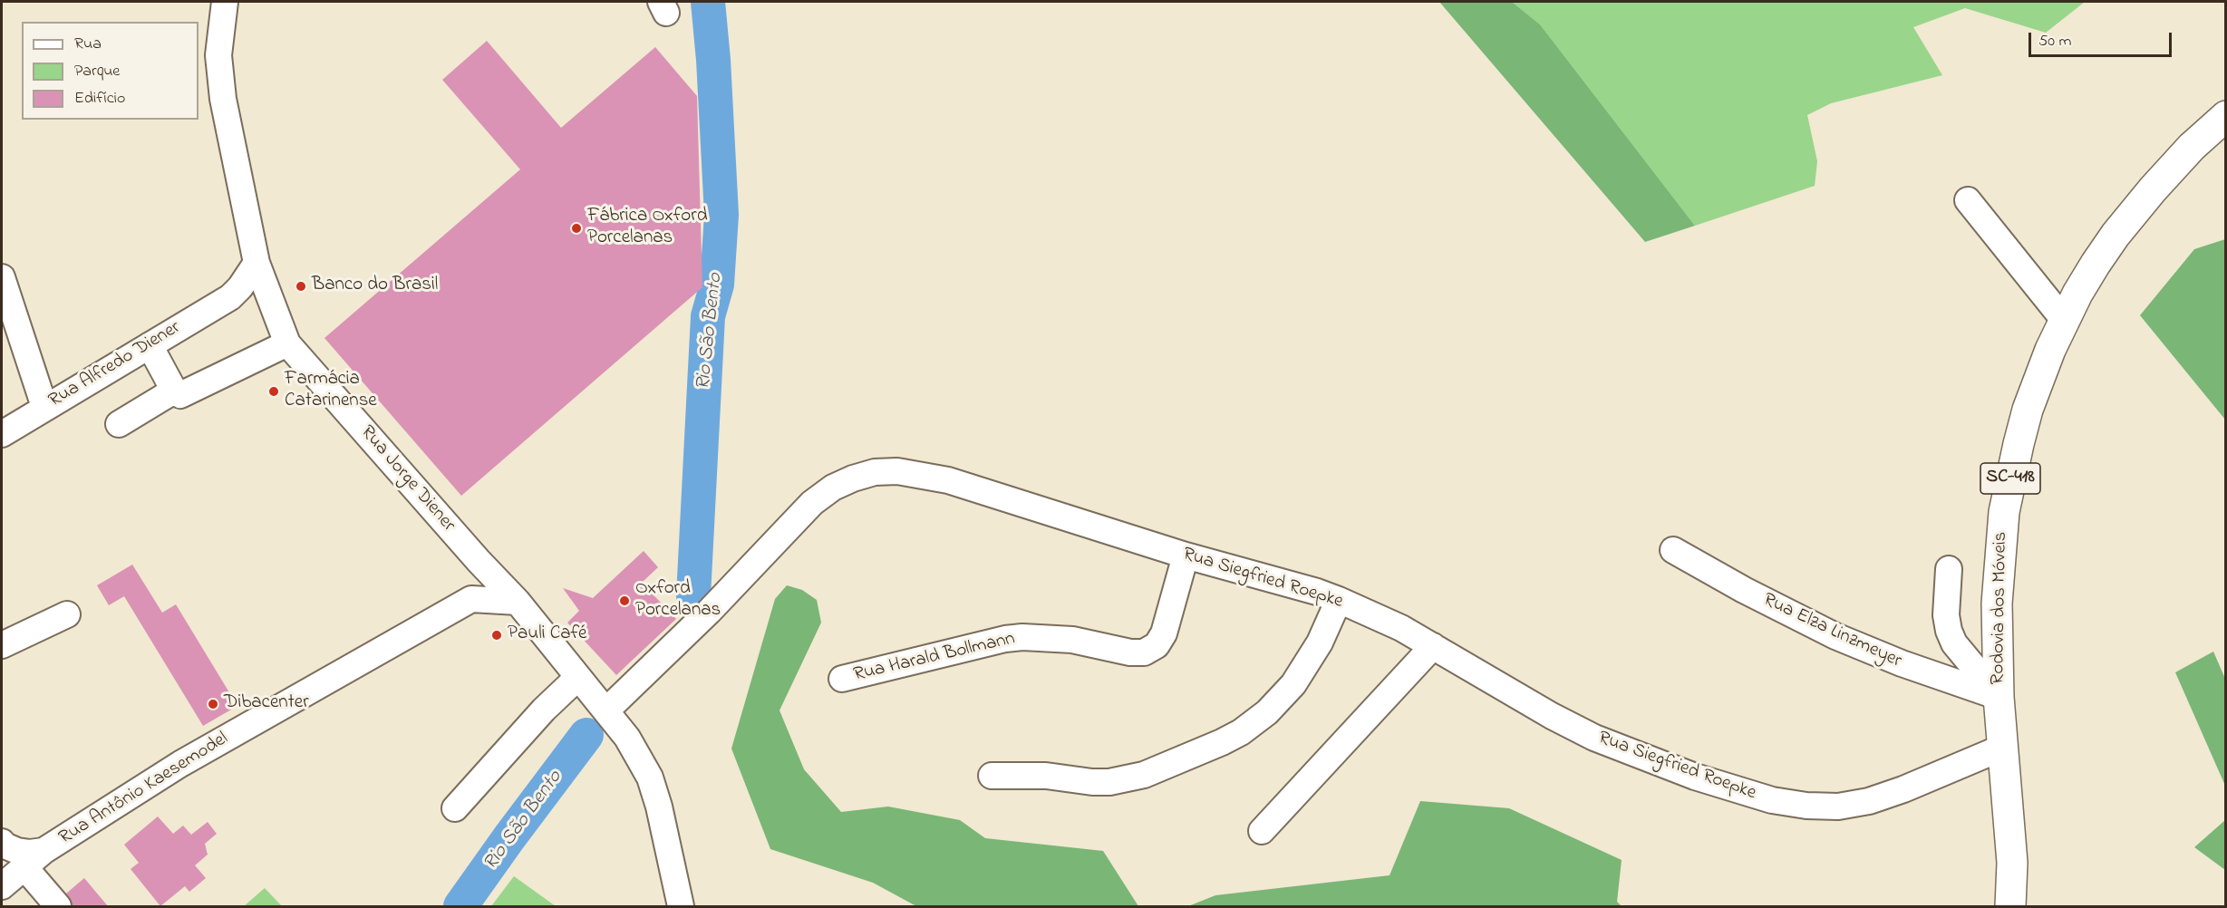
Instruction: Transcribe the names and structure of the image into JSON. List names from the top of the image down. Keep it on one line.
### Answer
{"streets":{"main road":["SC-418","Rodovia dos Móveis"],"street":["Rua Alfredo Diener","Rua Jorge Diener","Rua Siegfried Roepke","Rua Elza Linzmeyer","Rua Harald Bollmann","Rua Antônio Kaesemodel"]},"crossings":[["Rua Alfredo Diener","Rua Jorge Diener"],["Rua Jorge Diener","Rua Siegfried Roepke"],["Rua Siegfried Roepke","Rodovia dos Móveis"],["Rua Siegfried Roepke","Rua Harald Bollmann"],["Rodovia dos Móveis","Rua Elza Linzmeyer"]],"water":["Rio São Bento"],"places":["Fábrica Oxford Porcelanas","Banco do Brasil","Farmácia Catarinense","Oxford Porcelanas","Pauli Café","Dibacenter"],"legend":["Rua","Parque","Edifício"],"scale_bar":"50 m"}
